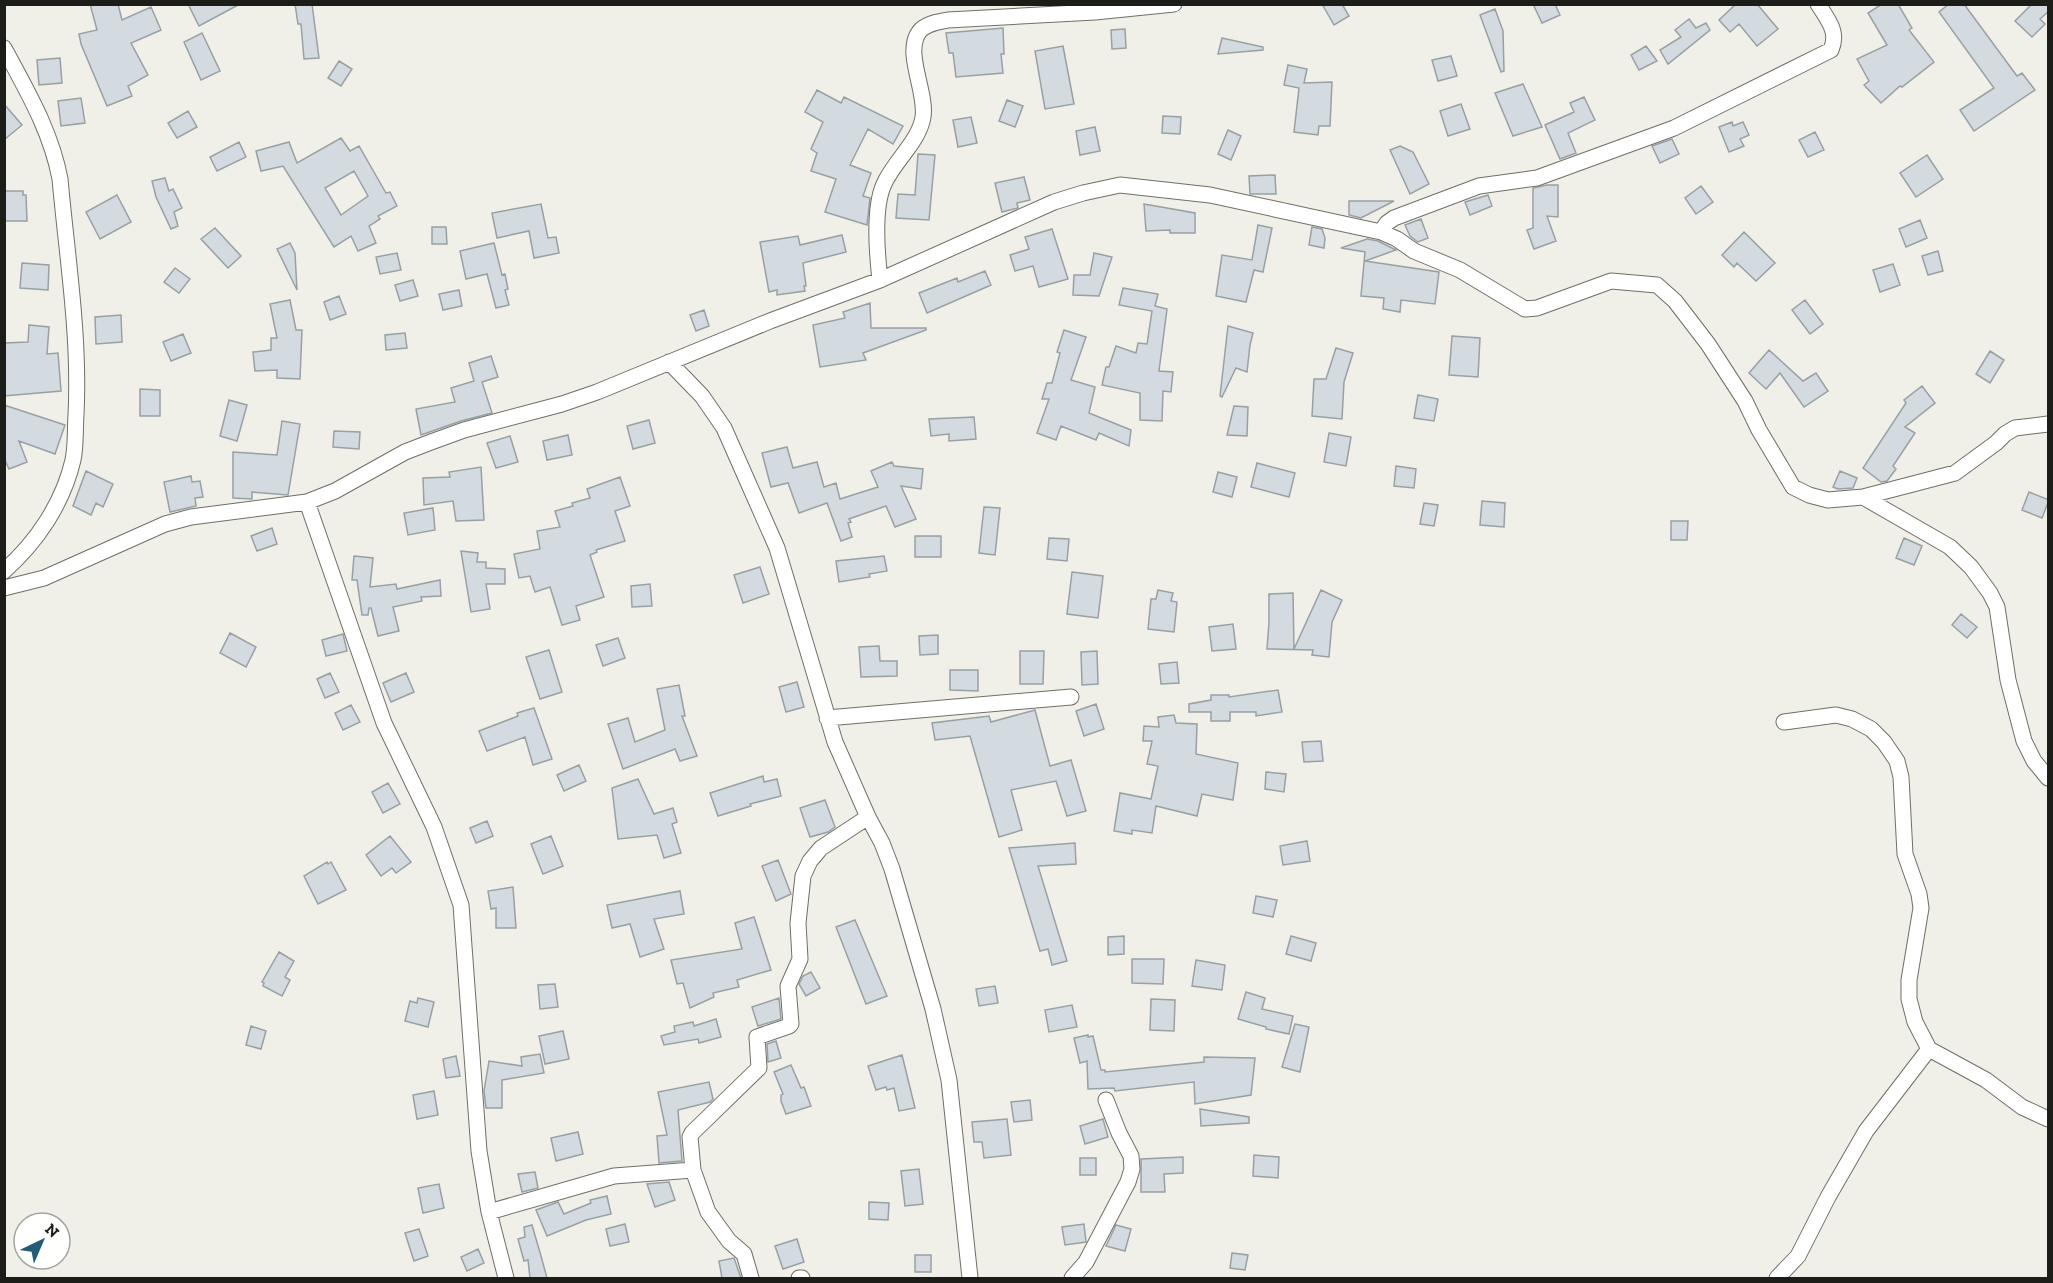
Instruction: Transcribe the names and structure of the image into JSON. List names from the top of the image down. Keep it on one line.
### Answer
{"north":"top right"}
